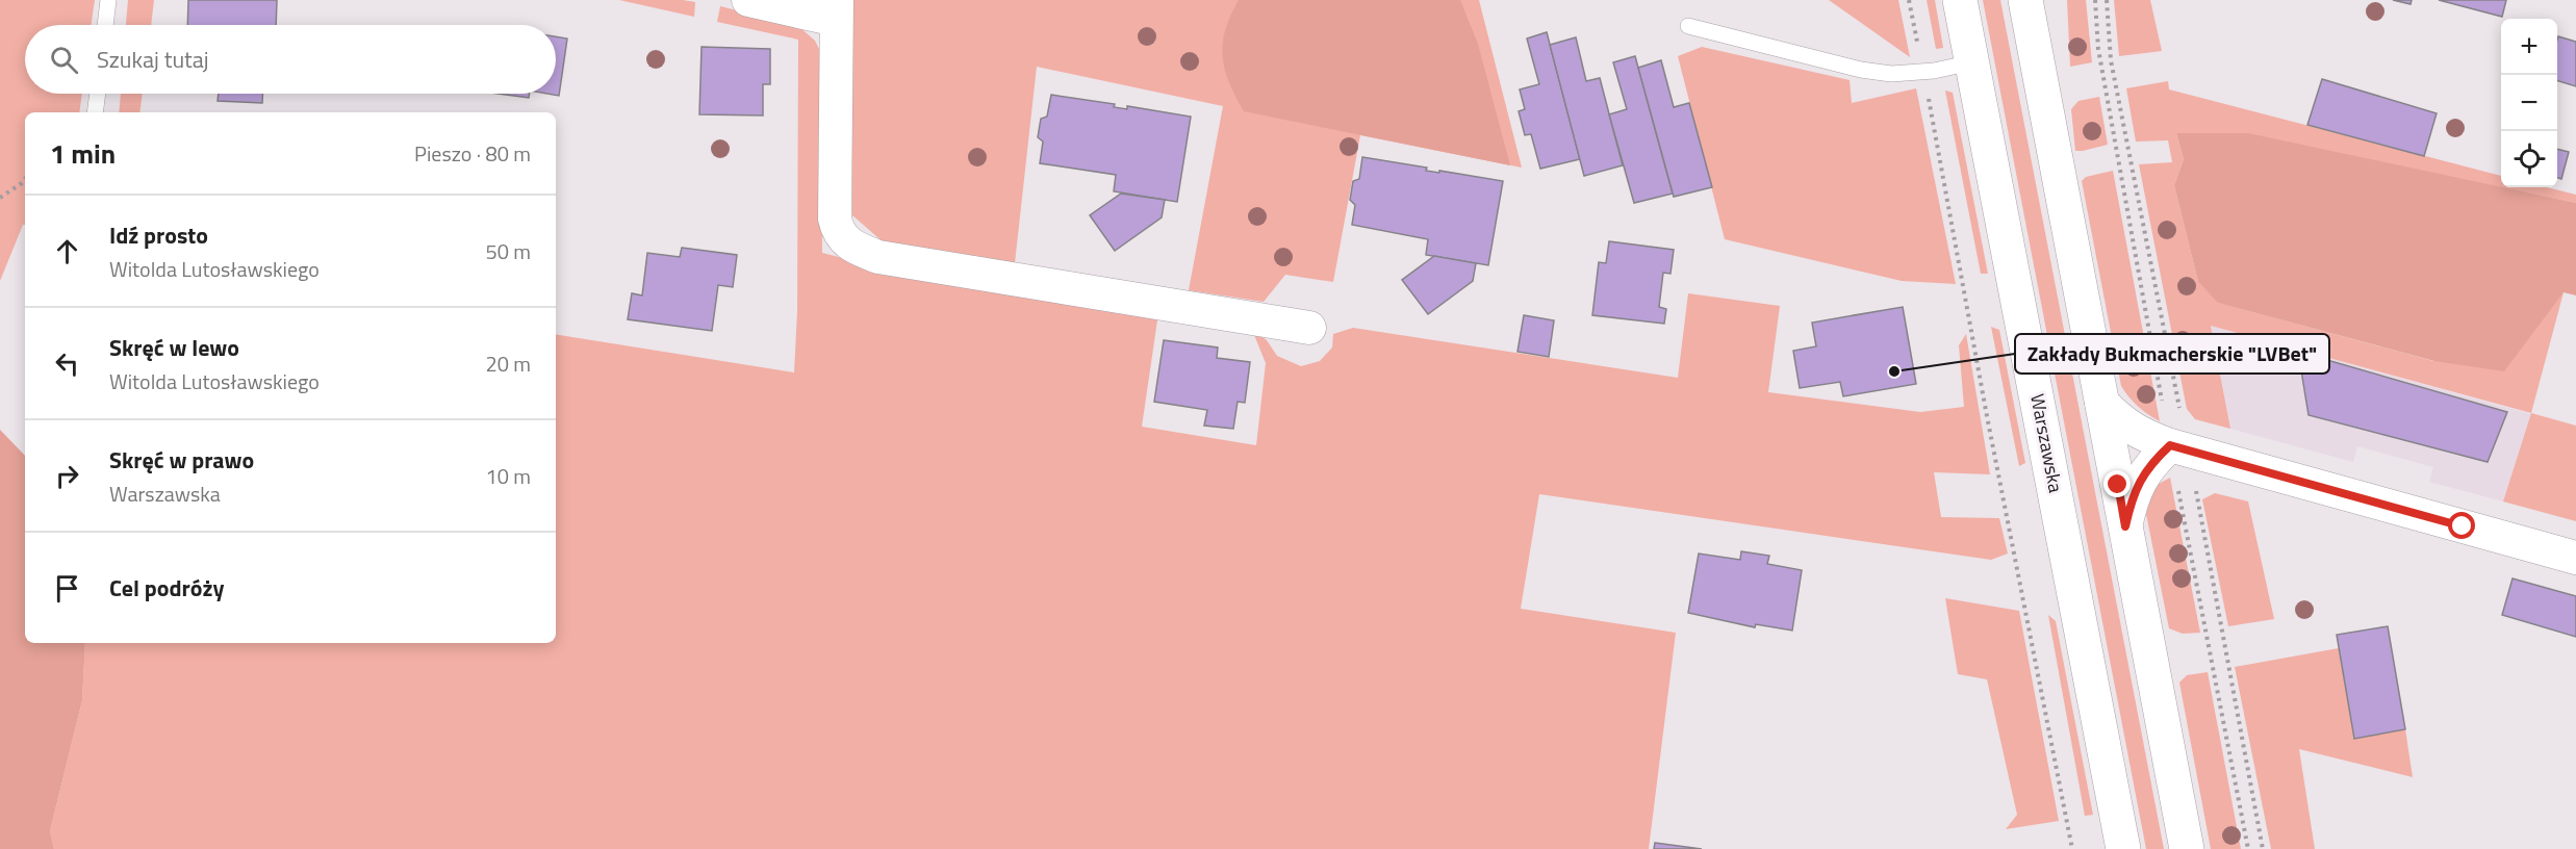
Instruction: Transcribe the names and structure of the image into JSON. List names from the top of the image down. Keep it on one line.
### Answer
{"streets":{"main road":["Warszawska"]},"places":["Zakłady Bukmacherskie \"LVBet\""],"page":{"map_buttons":["+","−"],"search":"Szukaj tutaj","heading":["1 min","Pieszo · 80 m"],"list":[["Idź prosto","Witolda Lutosławskiego","50 m"],["Skręć w lewo","Witolda Lutosławskiego","20 m"],["Skręć w prawo","Warszawska","10 m"],"Cel podróży"]}}
